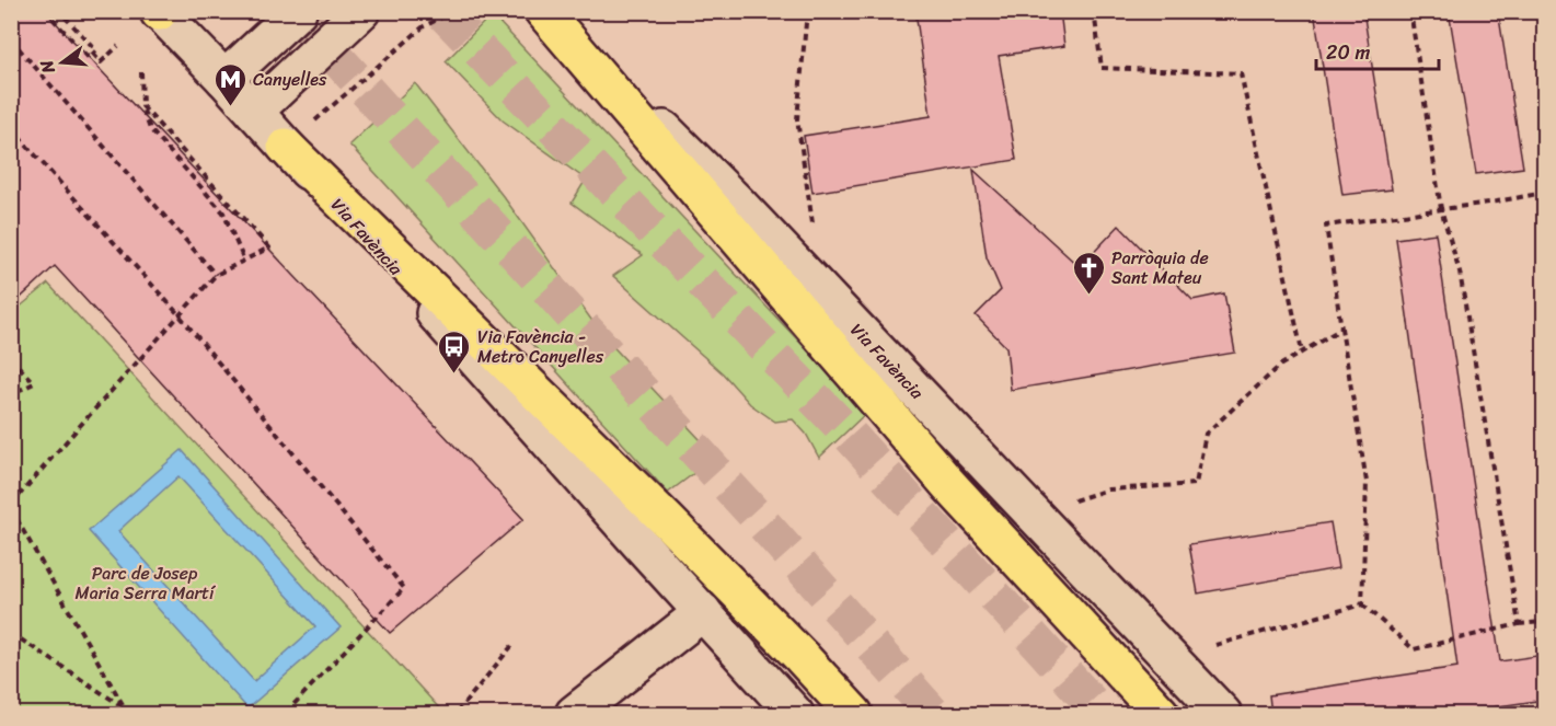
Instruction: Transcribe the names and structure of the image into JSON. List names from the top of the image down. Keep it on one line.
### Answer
{"streets":{"street":["Via Favència"]},"parks":["Parc de Josep Maria Serra Martí"],"places":{"metro station":["Canyelles"],"church":["Parròquia de Sant Mateu"],"bus stop":["Via Favència - Metro Canyelles"]},"scale_bar":"20 m","north":"left"}
